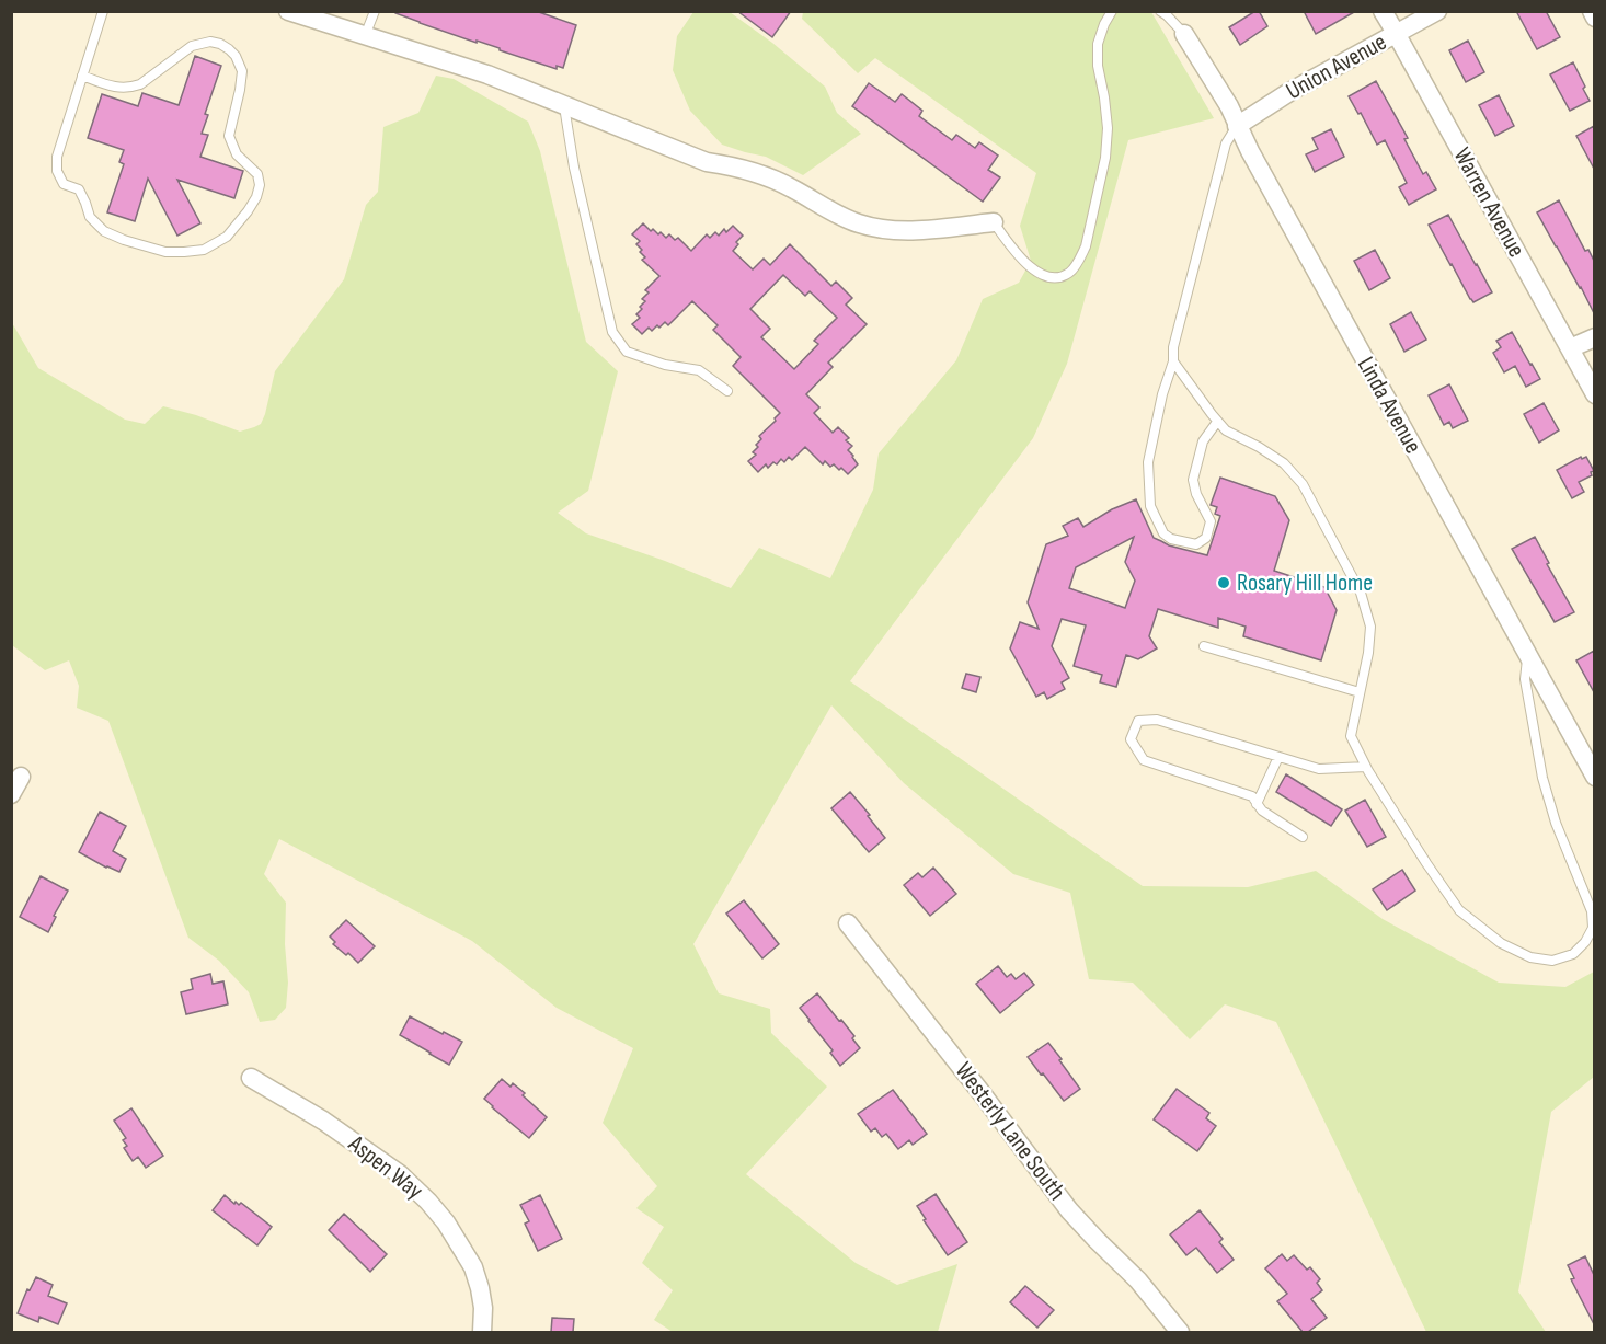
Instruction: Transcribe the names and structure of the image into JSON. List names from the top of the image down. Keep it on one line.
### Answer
{"streets":{"street":["Union Avenue","Warren Avenue","Linda Avenue","Westerly Lane South","Aspen Way"]},"crossings":[["Union Avenue","Warren Avenue"],["Union Avenue","Linda Avenue"]],"places":["Rosary Hill Home"]}
